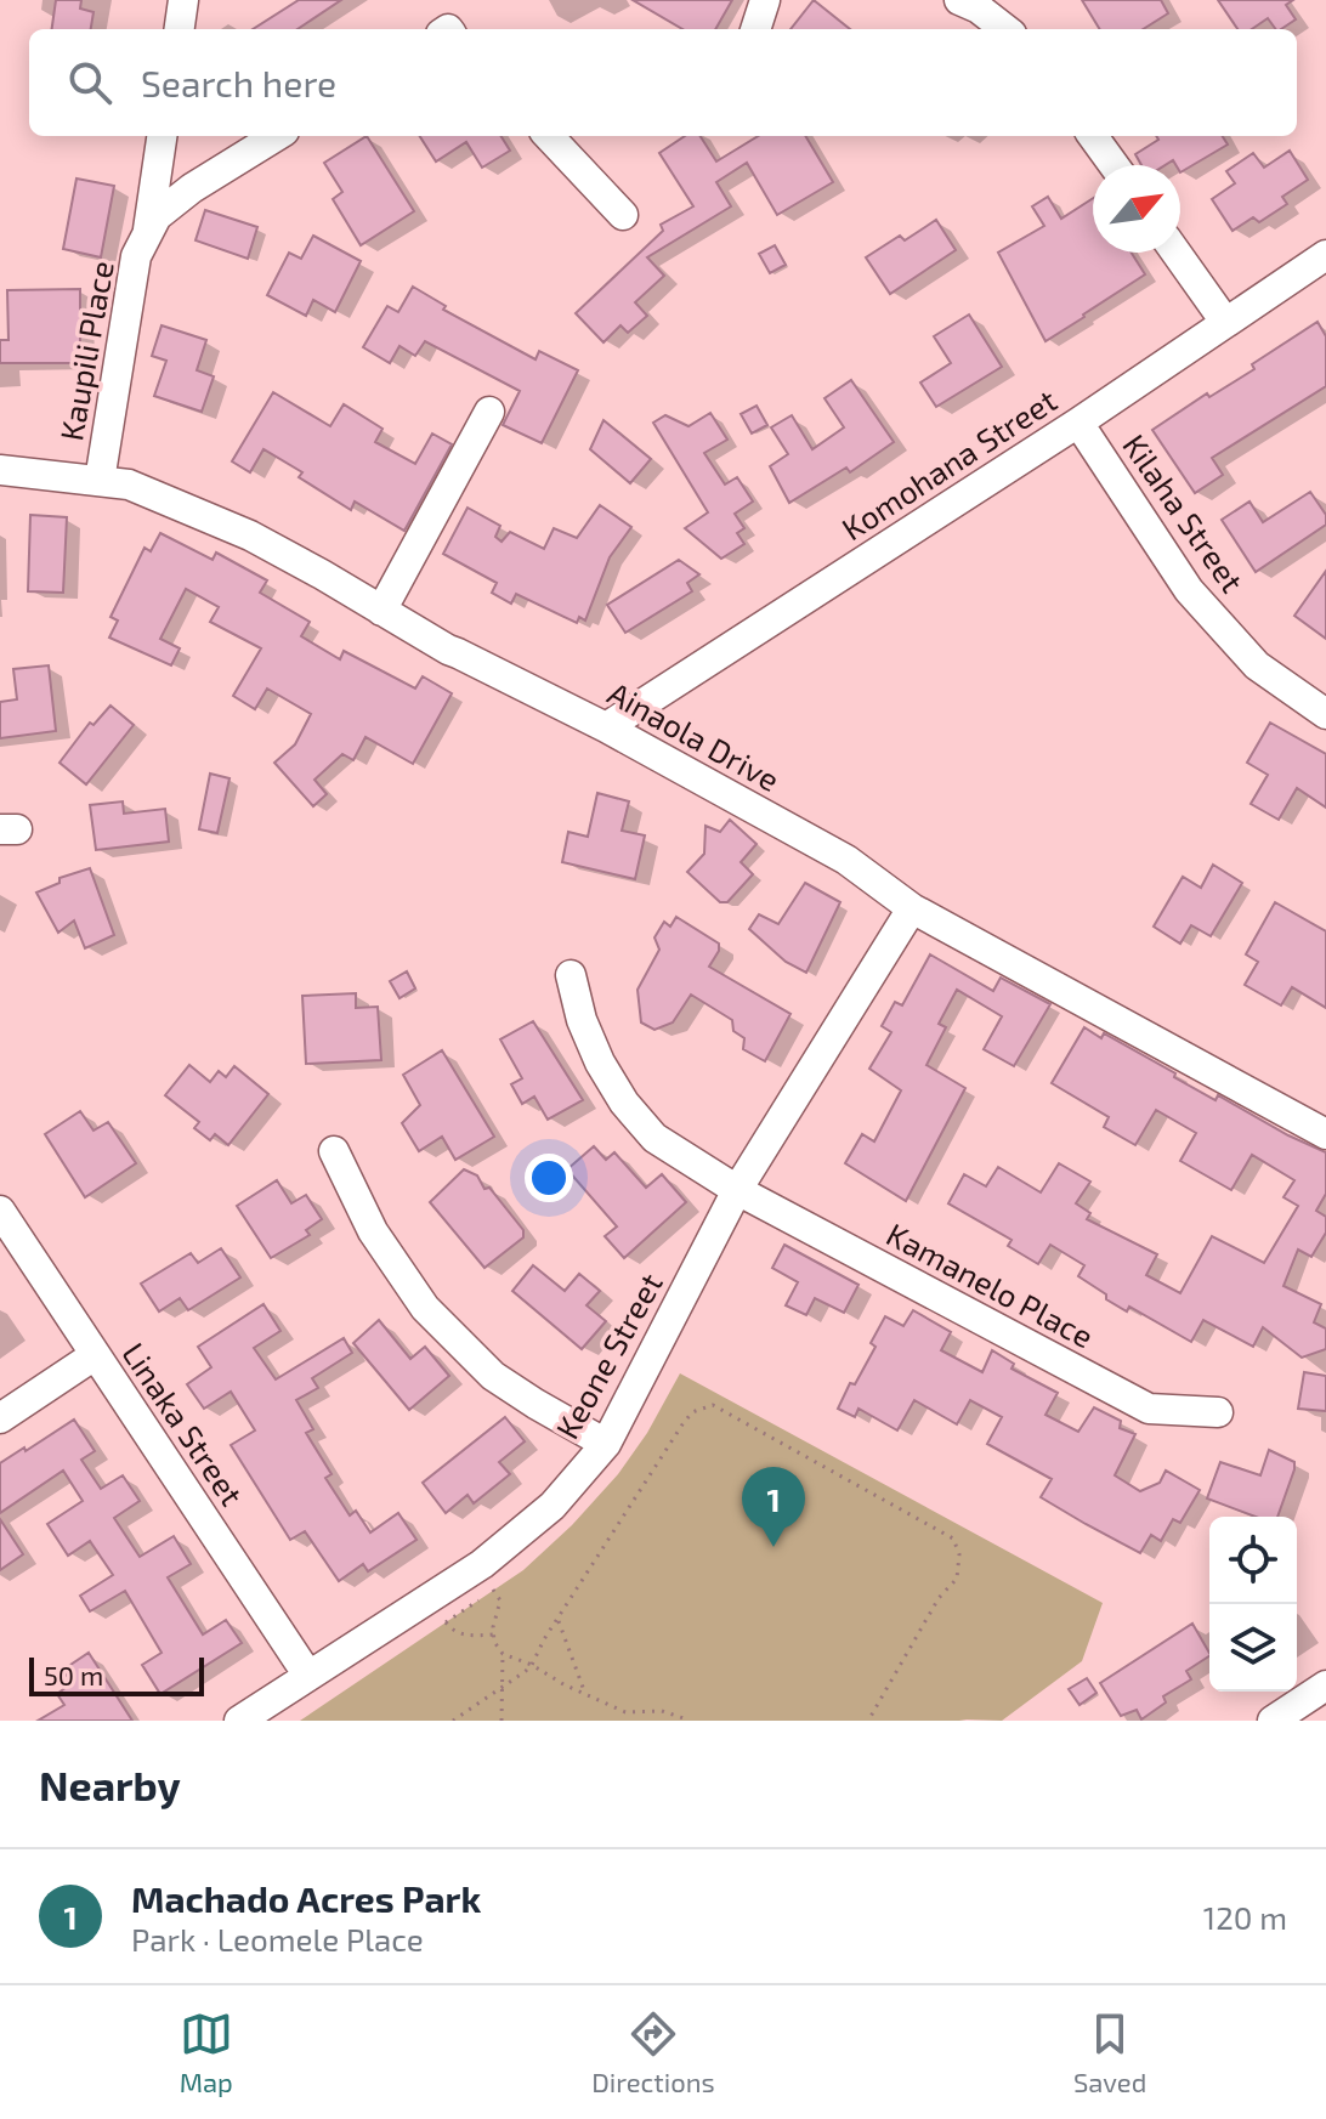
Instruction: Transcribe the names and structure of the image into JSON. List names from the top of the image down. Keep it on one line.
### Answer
{"streets":{"street":["Kaupili Place","Komohana Street","Kilaha Street","Ainaola Drive","Kamanelo Place","Keone Street","Linaka Street"]},"crossings":[["Kaupili Place","Ainaola Drive"],["Komohana Street","Kilaha Street"],["Komohana Street","Ainaola Drive"],["Ainaola Drive","Keone Street"],["Kamanelo Place","Keone Street"],["Keone Street","Linaka Street"]],"scale_bar":"50 m","north":"top right","page":{"search":"Search here","pins":"1","scale":"50 m","heading":"Nearby","list":[{"mark":"1","name":"Machado Acres Park","note":"Park · Leomele Place","value":"120 m"}],"nav":["Map","Directions","Saved"]}}
